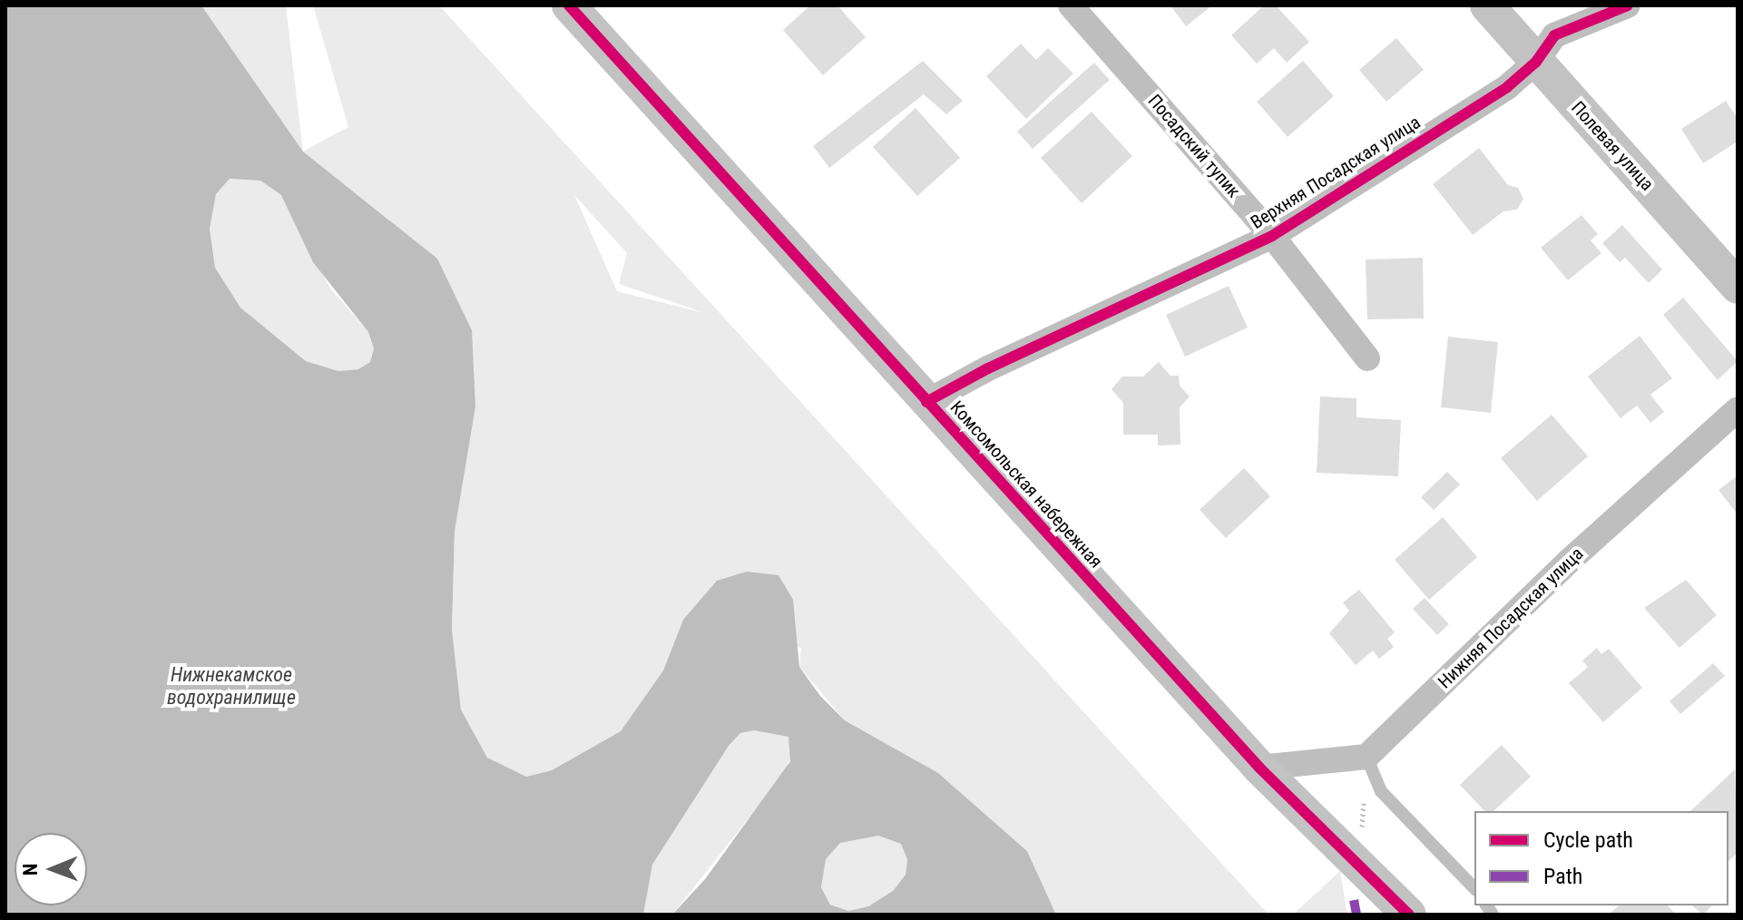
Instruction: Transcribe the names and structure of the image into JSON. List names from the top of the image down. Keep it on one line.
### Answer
{"streets":{"street":["Посадский тупик","Полевая улица","Верхняя Посадская улица","Комсомольская набережная","Нижняя Посадская улица"]},"crossings":[["Посадский тупик","Верхняя Посадская улица"],["Полевая улица","Верхняя Посадская улица"],["Верхняя Посадская улица","Комсомольская набережная"]],"water":["Нижнекамское водохранилище"],"legend":["Cycle path","Path"],"north":"left"}
